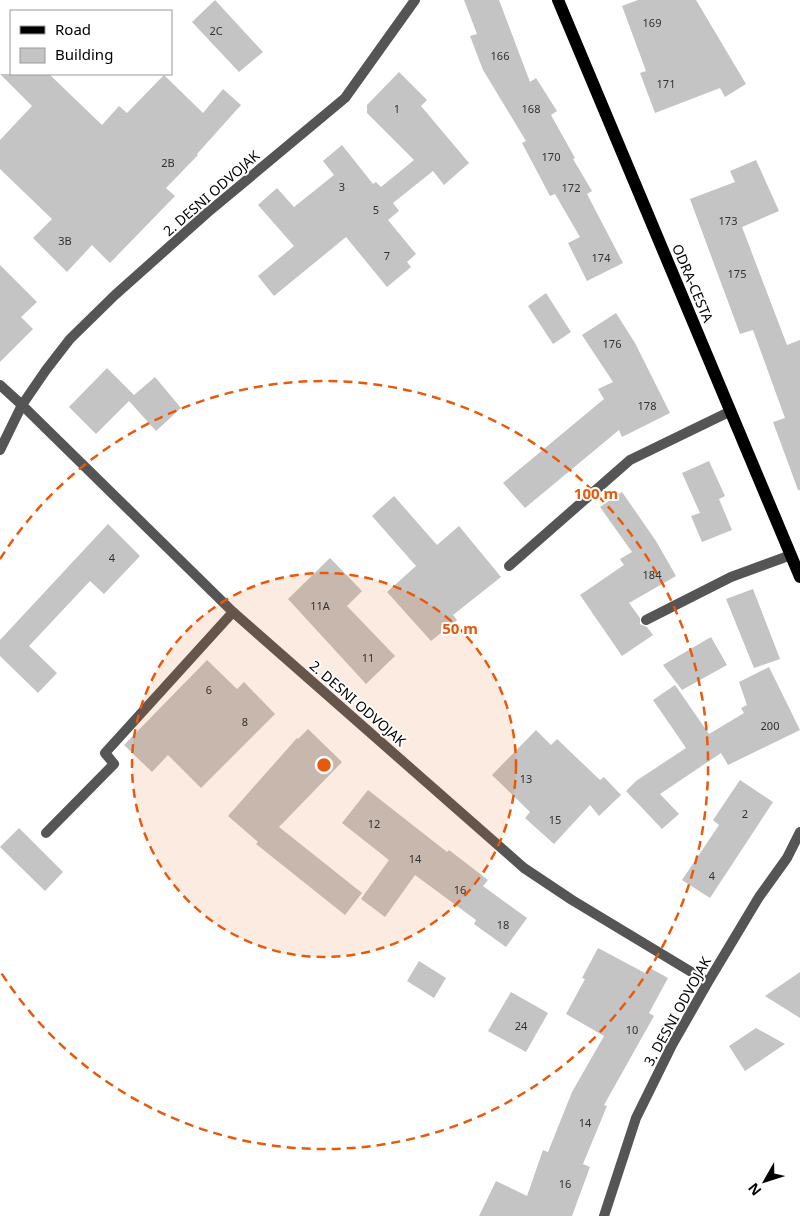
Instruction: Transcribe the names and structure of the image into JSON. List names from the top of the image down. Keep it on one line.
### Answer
{"streets":{"main road":["ODRA-CESTA"],"street":["2. DESNI ODVOJAK","3. DESNI ODVOJAK"]},"crossings":[["2. DESNI ODVOJAK","3. DESNI ODVOJAK"]],"house_numbers":["169","2C","166","171","1","168","170","2B","3","172","5","173","3B","7","174","175","176","178","4","184","11A","11","6","8","200","13","2","15","12","14","4","16","18","24","10","14","16"],"legend":["Road","Building"],"north":"bottom left","rings":["100 m","50 m"]}
